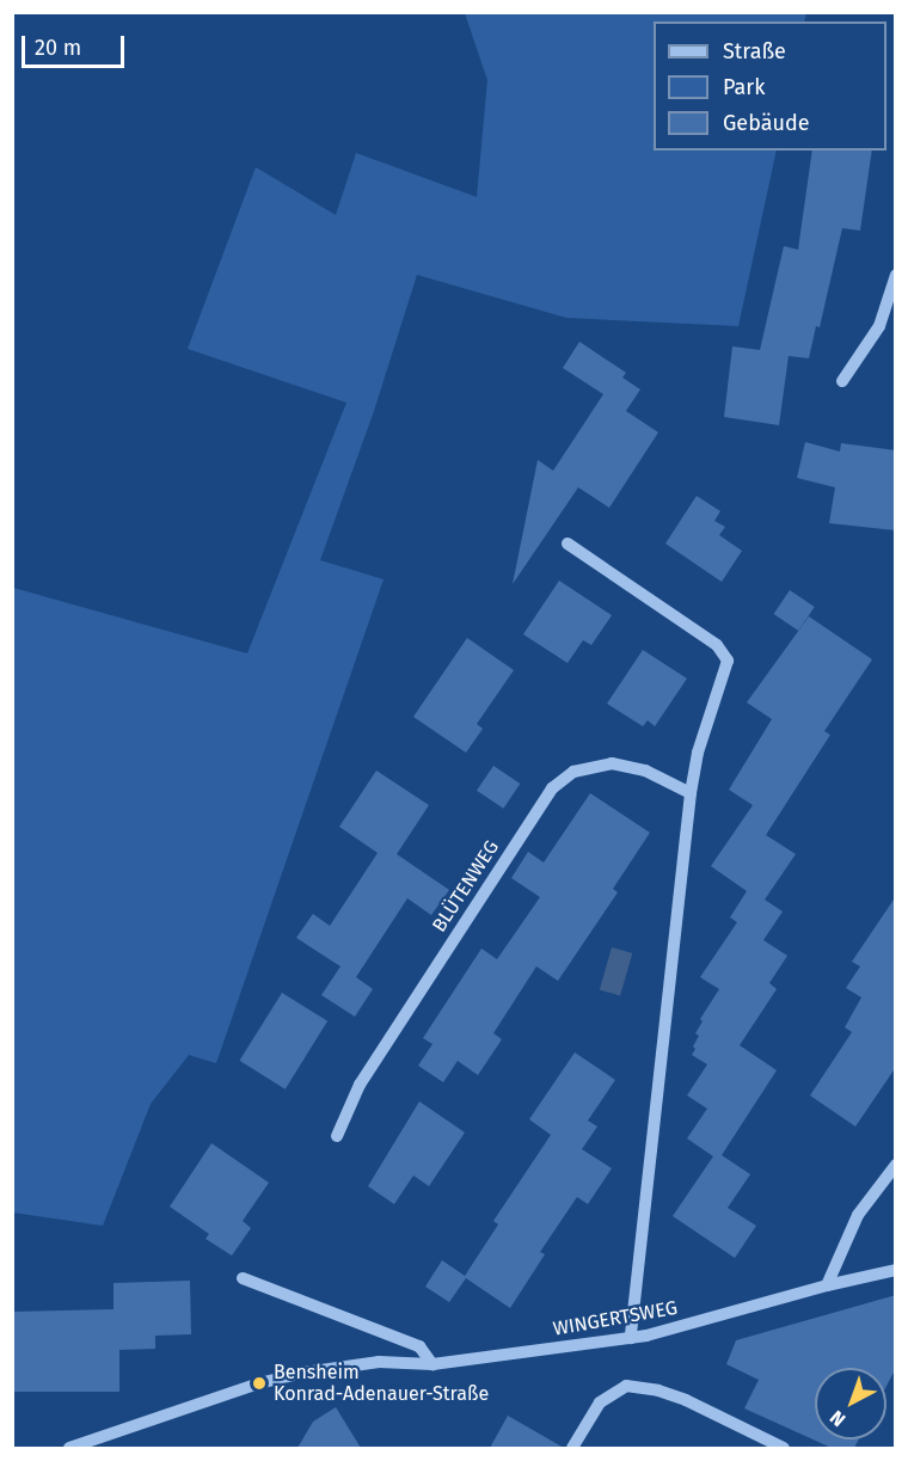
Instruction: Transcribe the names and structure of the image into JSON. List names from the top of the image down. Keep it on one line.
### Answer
{"streets":{"street":["BLÜTENWEG","WINGERTSWEG"]},"places":["Bensheim Konrad-Adenauer-Straße"],"legend":["Straße","Park","Gebäude"],"scale_bar":"20 m","north":"bottom left"}
